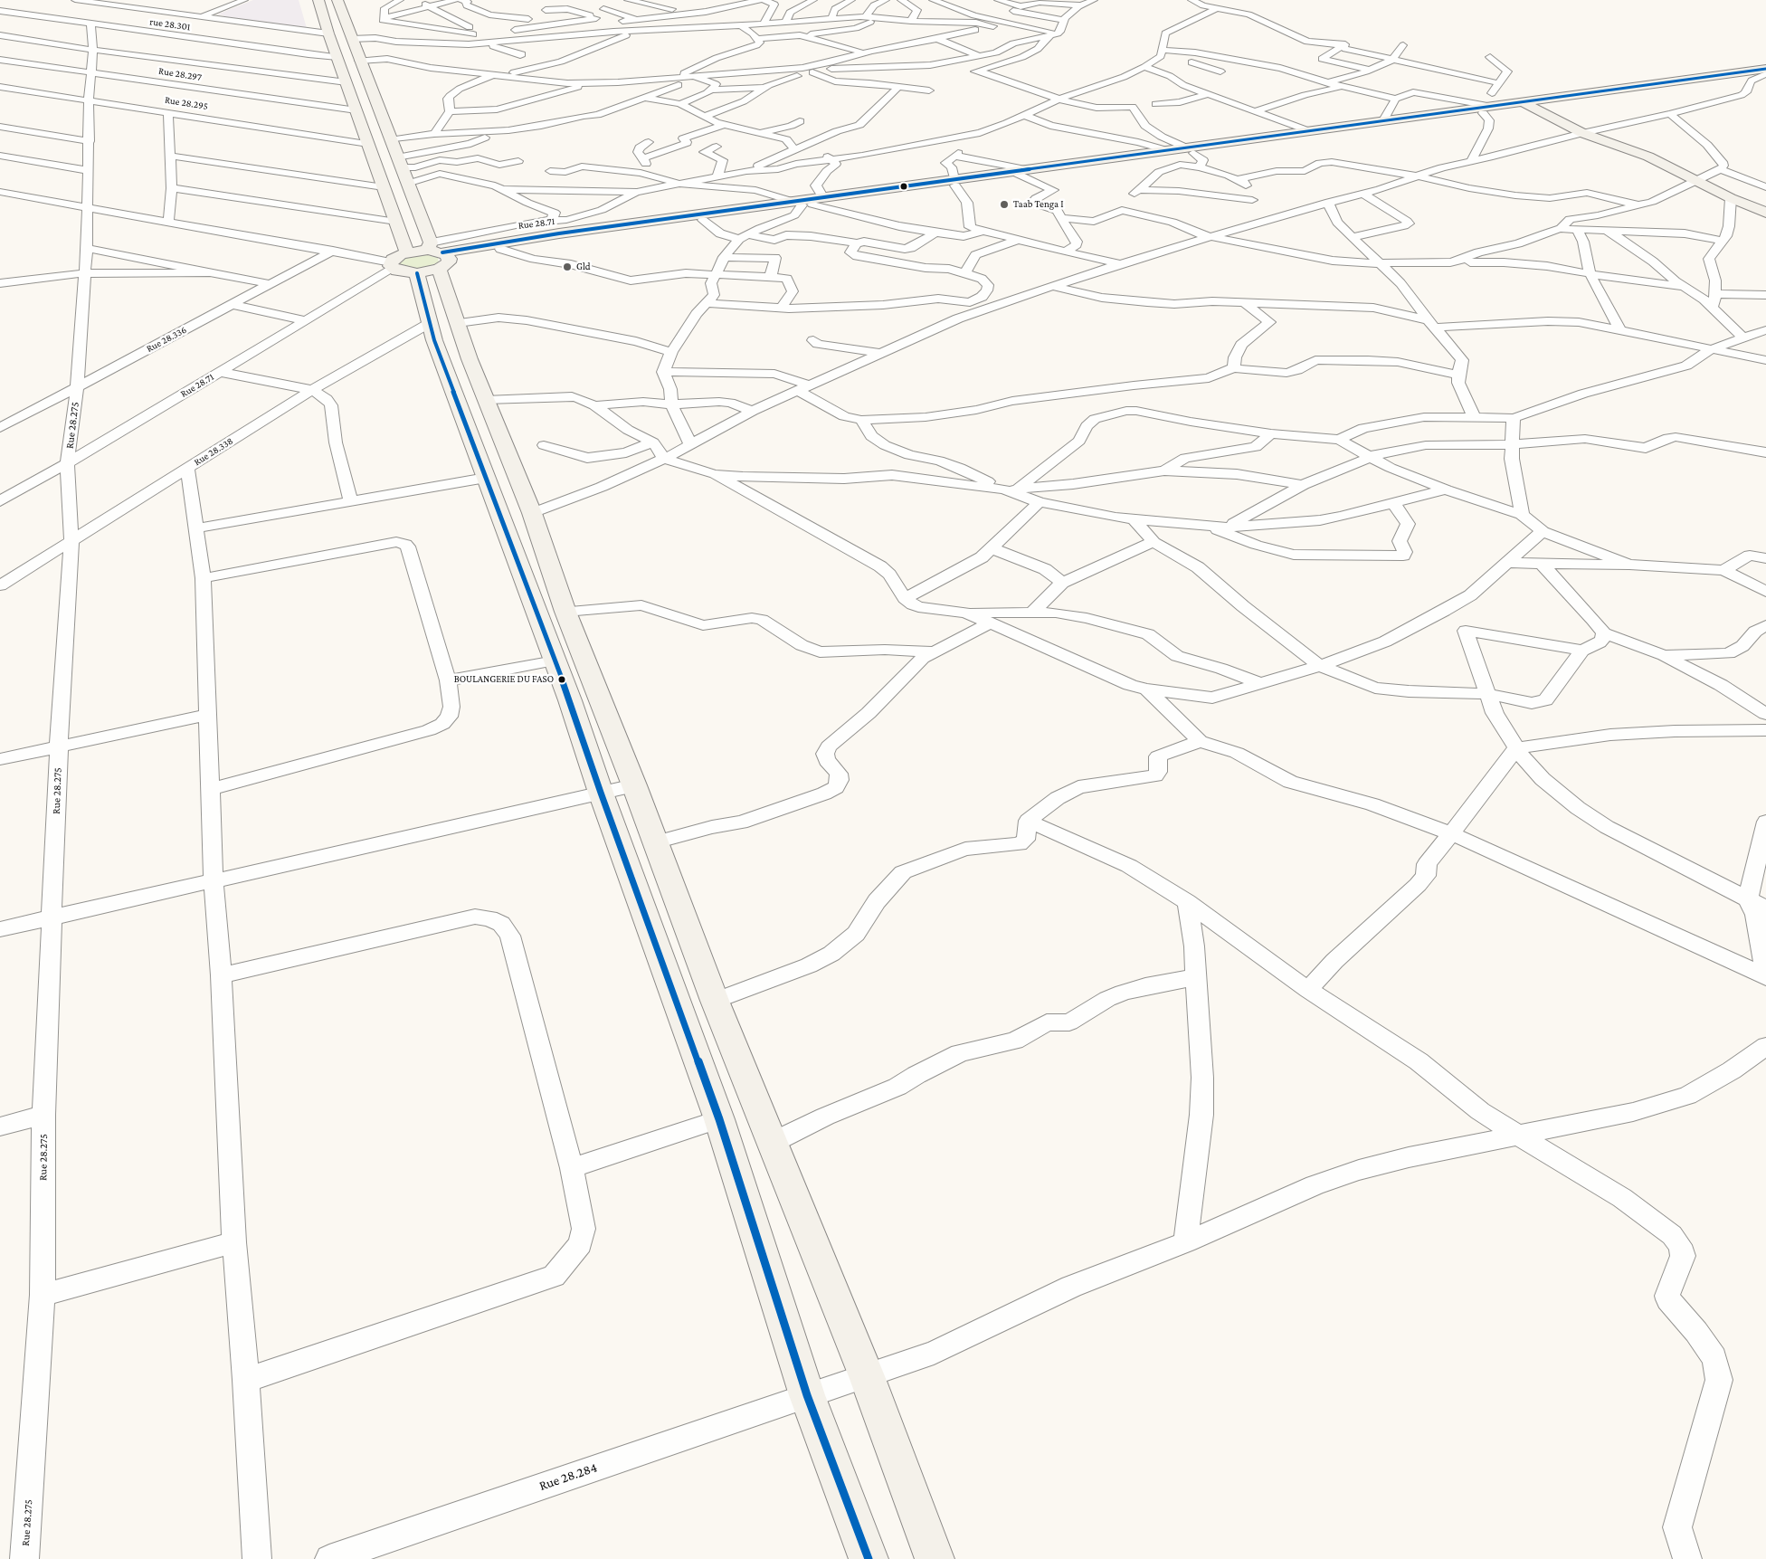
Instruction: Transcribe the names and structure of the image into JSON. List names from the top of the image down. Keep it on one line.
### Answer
{"streets":{"street":["rue 28.301","Rue 28.297","Rue 28.295","Rue 28.71","Rue 28.336","Rue 28.275","Rue 28.338","Rue 28.284"]},"crossings":[["rue 28.301","Rue 28.275"],["Rue 28.297","Rue 28.275"],["Rue 28.295","Rue 28.275"],["Rue 28.71","Rue 28.275"],["Rue 28.336","Rue 28.275"],["Rue 28.275","Rue 28.338"]],"places":["Taab Tenga I","Gld","BOULANGERIE DU FASO"]}
